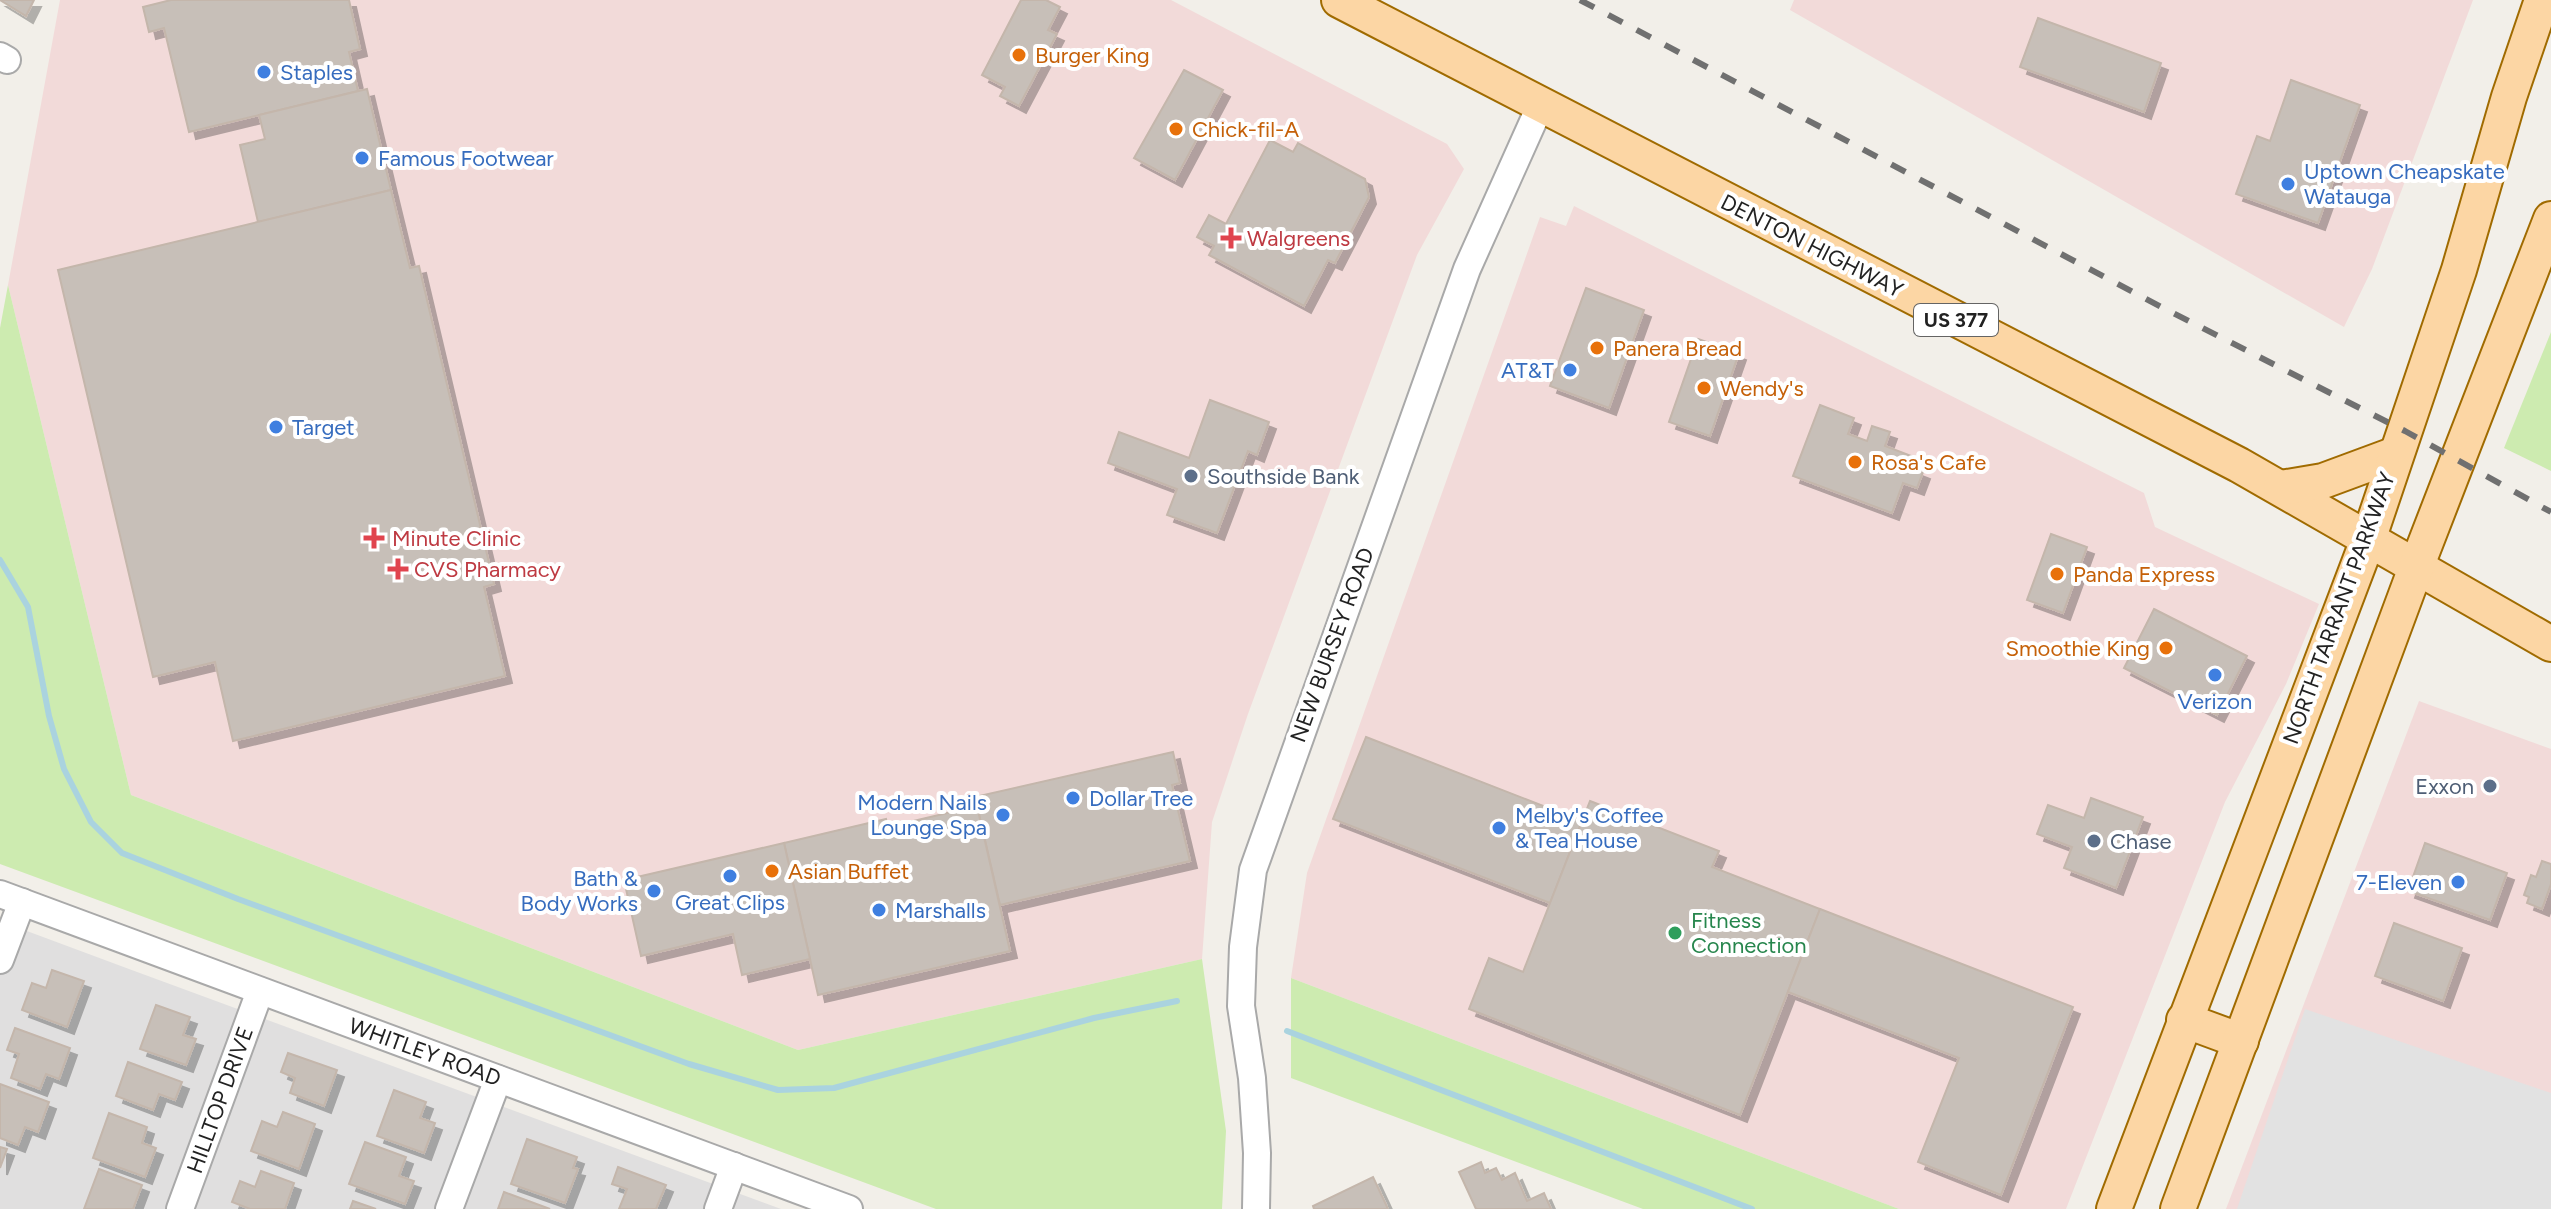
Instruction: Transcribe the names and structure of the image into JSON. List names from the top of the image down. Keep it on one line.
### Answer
{"streets":{"main road":["DENTON HIGHWAY","US 377","NORTH TARRANT PARKWAY"],"street":["NEW BURSEY ROAD","WHITLEY ROAD","HILLTOP DRIVE"]},"crossings":[["DENTON HIGHWAY","US 377"],["DENTON HIGHWAY","NORTH TARRANT PARKWAY"],["DENTON HIGHWAY","NEW BURSEY ROAD"],["US 377","NORTH TARRANT PARKWAY"],["WHITLEY ROAD","HILLTOP DRIVE"]],"places":{"other":["Burger King","Staples","Chick-fil-A","Famous Footwear","Uptown Cheapskate Watauga","Panera Bread","AT&T","Wendy's","Target","Rosa's Cafe","Southside Bank","Panda Express","Smoothie King","Verizon","Exxon","Dollar Tree","Modern Nails Lounge Spa","Melby's Coffee & Tea House","Chase","Asian Buffet","Great Clips","7-Eleven","Bath & Body Works","Marshalls","Fitness Connection"],"health":["Walgreens","Minute Clinic","CVS Pharmacy"]}}
